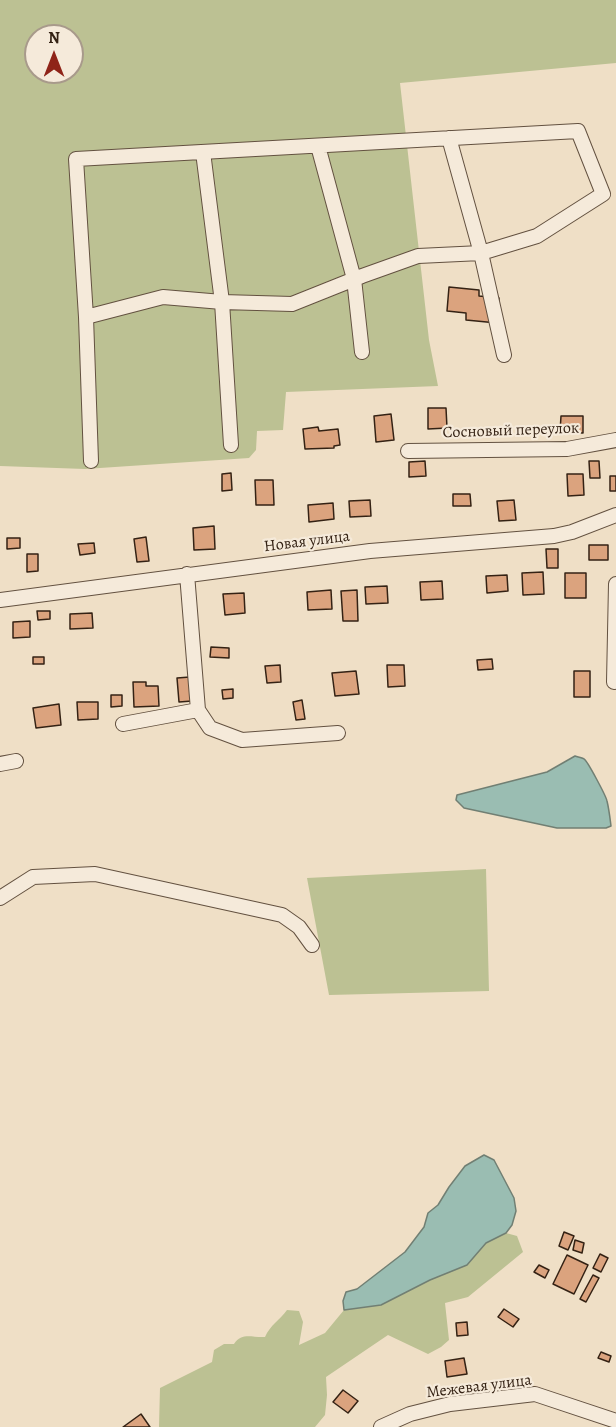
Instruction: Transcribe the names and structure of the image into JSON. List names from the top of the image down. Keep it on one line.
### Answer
{"streets":{"street":["Сосновый переулок","Новая улица","Межевая улица"]},"north":"top"}
